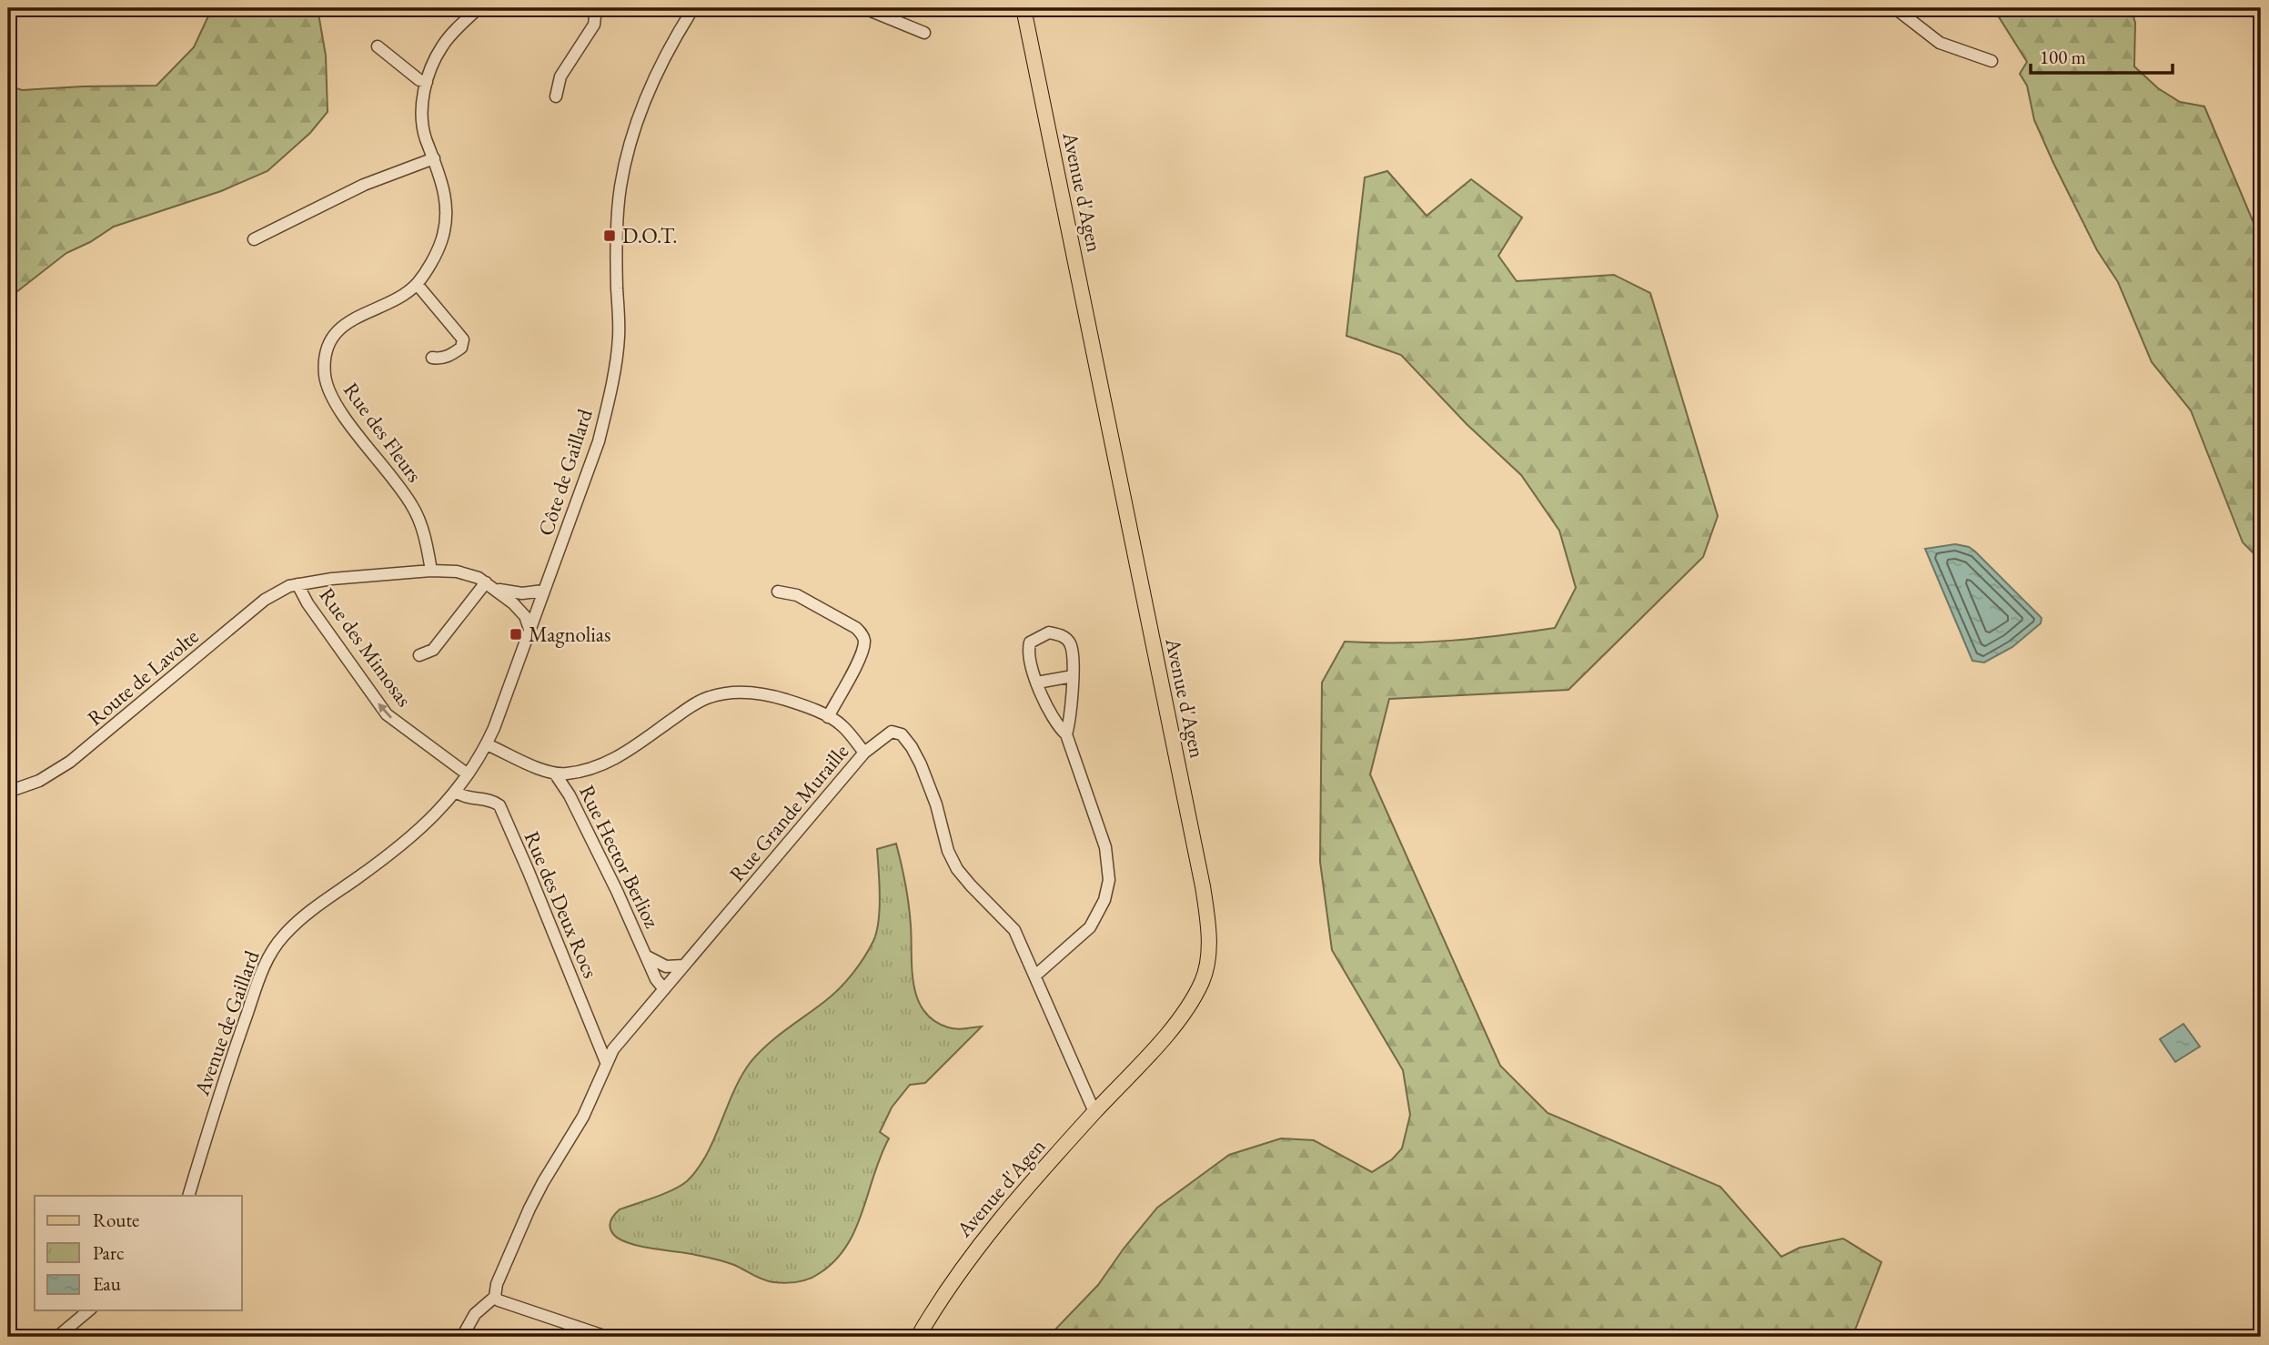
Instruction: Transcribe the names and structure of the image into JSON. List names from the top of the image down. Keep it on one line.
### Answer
{"streets":{"main road":["Avenue d'Agen"],"street":["Rue des Fleurs","Côte de Gaillard","Rue des Mimosas","Route de Lavolte","Rue Grande Muraille","Rue Hector Berlioz","Rue des Deux Rocs","Avenue de Gaillard"]},"crossings":[["Avenue d'Agen","Rue Grande Muraille"],["Rue des Fleurs","Route de Lavolte"],["Côte de Gaillard","Rue des Mimosas"],["Côte de Gaillard","Rue des Deux Rocs"],["Côte de Gaillard","Avenue de Gaillard"],["Rue des Mimosas","Route de Lavolte"],["Rue Grande Muraille","Rue Hector Berlioz"],["Rue Grande Muraille","Rue des Deux Rocs"]],"one_way":["Rue des Mimosas"],"places":{"transit":["D.O.T.","Magnolias"]},"legend":["Route","Parc","Eau"],"scale_bar":"100 m"}
